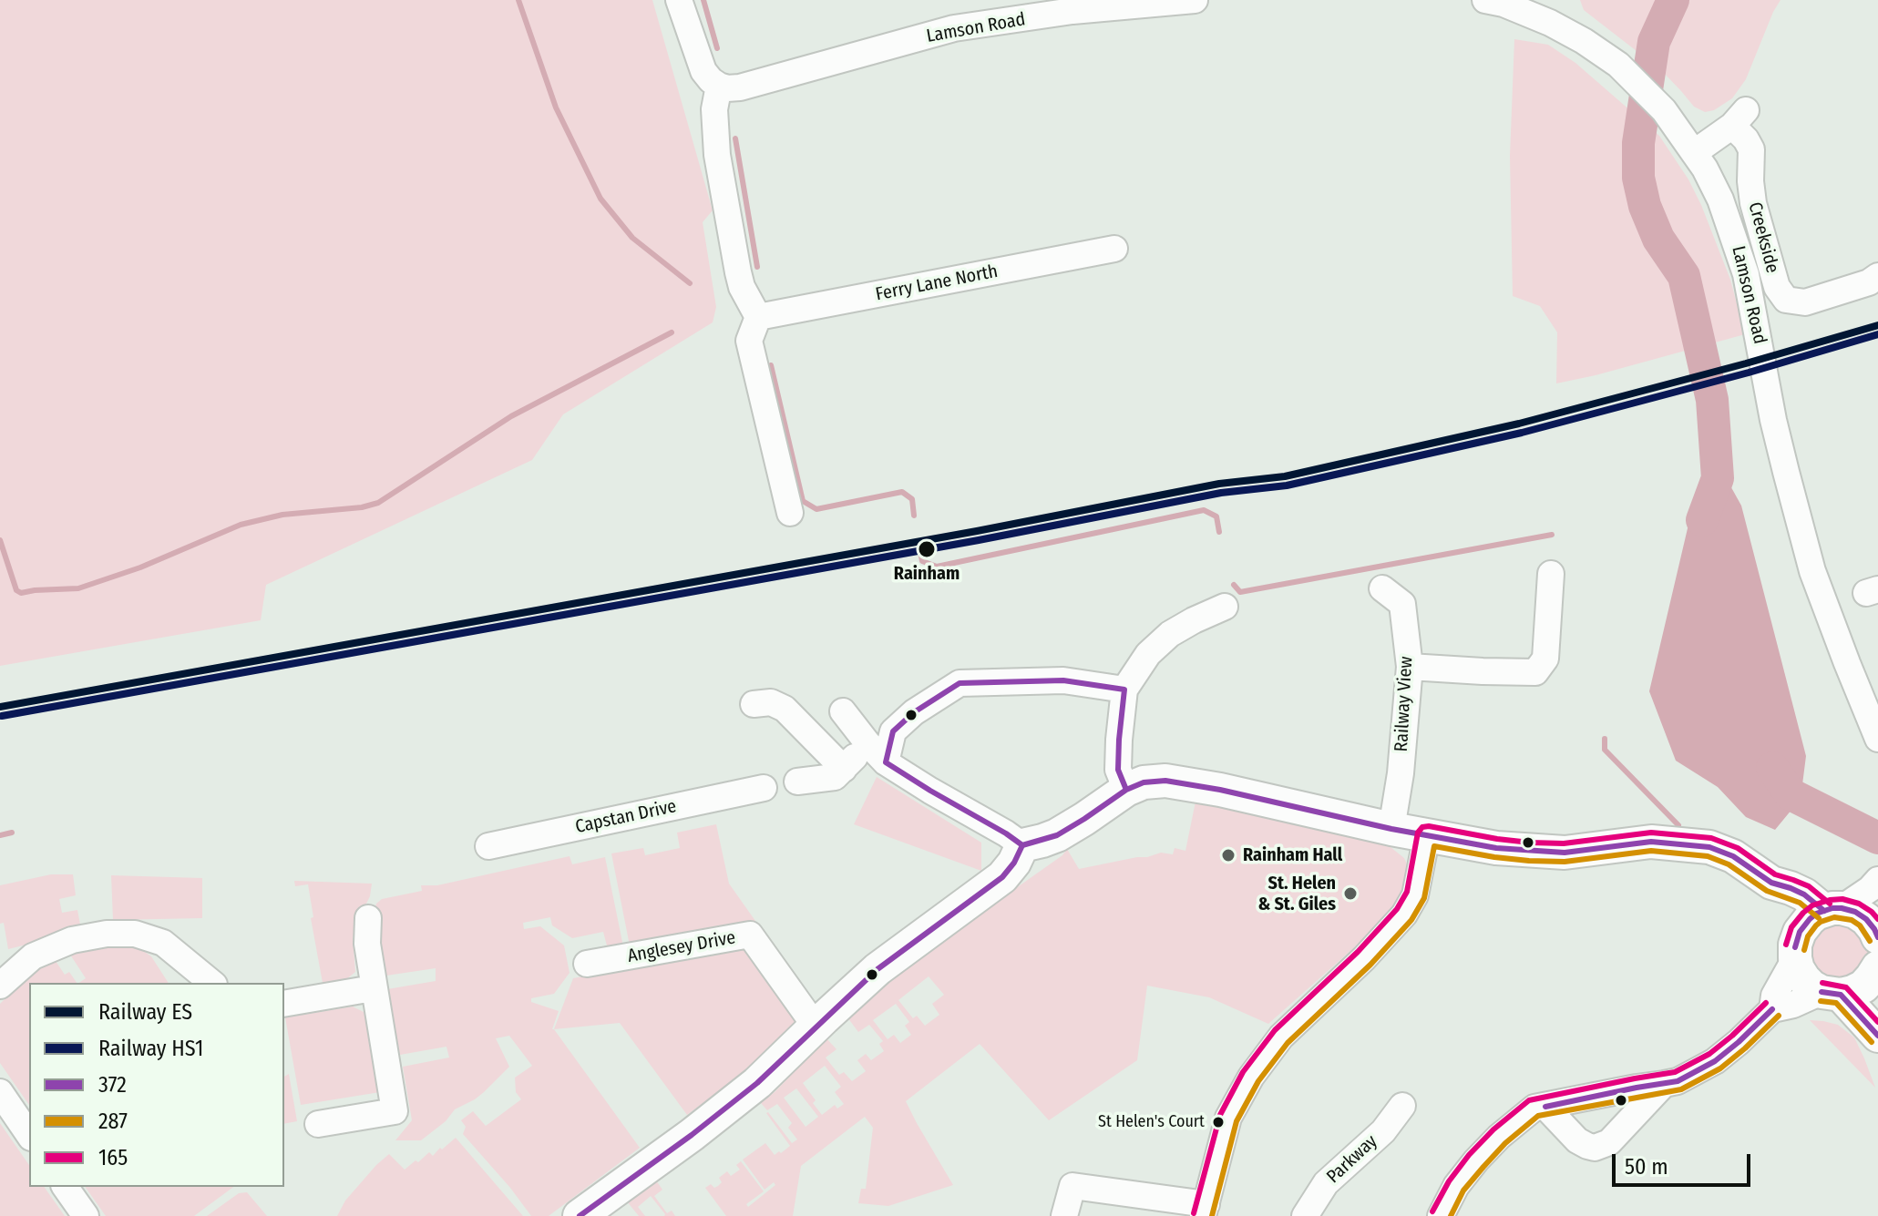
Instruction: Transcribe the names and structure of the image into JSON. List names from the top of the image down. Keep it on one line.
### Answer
{"streets":{"street":["Lamson Road","Creekside","Ferry Lane North","Railway View","Capstan Drive","Anglesey Drive","Parkway"]},"crossings":[["Lamson Road","Creekside"]],"places":["Rainham","Rainham Hall","St. Helen & St. Giles","St Helen's Court"],"lines":["rail line ES","rail line HS1","transit line 372","transit line 165","transit line 287"],"legend":["Railway ES","Railway HS1","372","287","165"],"scale_bar":"50 m"}
